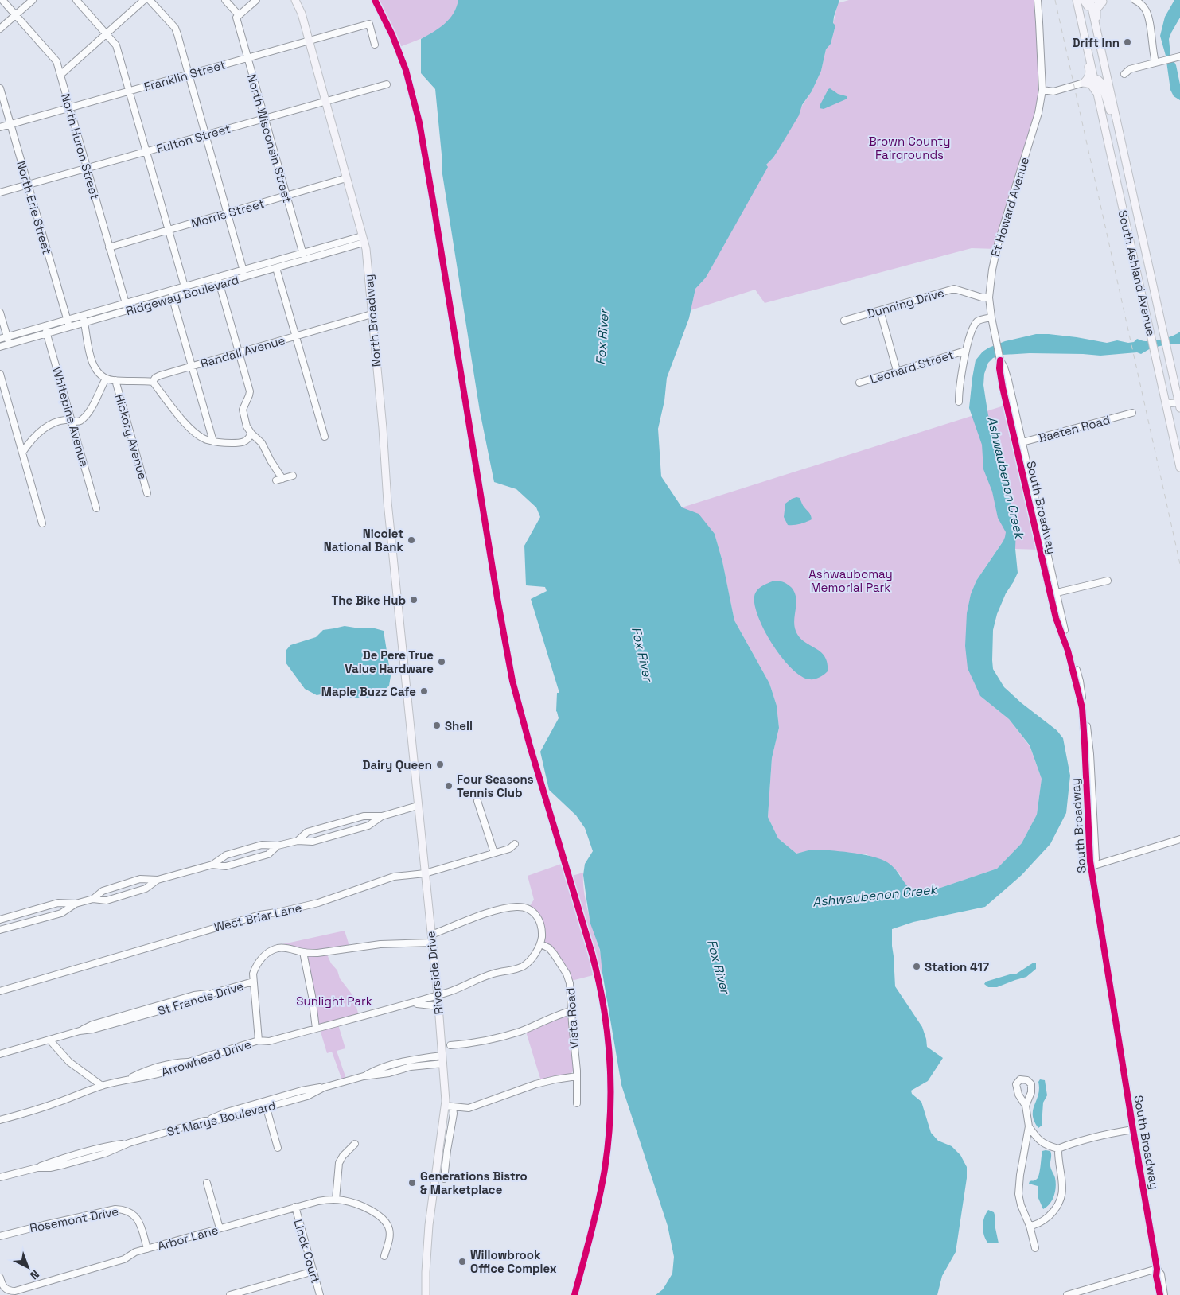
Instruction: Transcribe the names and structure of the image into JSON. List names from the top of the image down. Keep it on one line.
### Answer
{"streets":{"main road":["South Ashland Avenue","North Broadway","Riverside Drive"],"street":["Franklin Street","Fulton Street","North Wisconsin Street","North Huron Street","Ft Howard Avenue","North Erie Street","Morris Street","Ridgeway Boulevard","Dunning Drive","Randall Avenue","Leonard Street","Whitepine Avenue","Baeten Road","Hickory Avenue","South Broadway","West Briar Lane","St Francis Drive","Vista Road","Arrowhead Drive","St Marys Boulevard","Rosemont Drive","Arbor Lane","Linck Court"]},"crossings":[["Franklin Street","North Wisconsin Street"],["Franklin Street","North Huron Street"],["Franklin Street","North Erie Street"],["Franklin Street","North Broadway"],["Fulton Street","North Wisconsin Street"],["Fulton Street","North Huron Street"],["Fulton Street","North Erie Street"],["Fulton Street","North Broadway"],["North Wisconsin Street","Morris Street"],["North Wisconsin Street","Ridgeway Boulevard"],["North Huron Street","Morris Street"],["North Huron Street","Ridgeway Boulevard"],["Ft Howard Avenue","Dunning Drive"],["Ft Howard Avenue","South Broadway"],["North Erie Street","Ridgeway Boulevard"],["Morris Street","North Broadway"],["Ridgeway Boulevard","North Broadway"],["Ridgeway Boulevard","Whitepine Avenue"],["North Broadway","Randall Avenue"],["North Broadway","Riverside Drive"],["Baeten Road","South Broadway"],["West Briar Lane","Riverside Drive"],["Riverside Drive","St Francis Drive"],["Riverside Drive","Arrowhead Drive"],["Riverside Drive","St Marys Boulevard"],["Vista Road","Arrowhead Drive"],["Rosemont Drive","Arbor Lane"],["Arbor Lane","Linck Court"]],"water":["Fox River","Ashwaubenon Creek"],"parks":["Brown County Fairgrounds","Ashwaubomay Memorial Park","Sunlight Park"],"places":["Drift Inn","Nicolet National Bank","The Bike Hub","De Pere True Value Hardware","Maple Buzz Cafe","Shell","Dairy Queen","Four Seasons Tennis Club","Station 417","Generations Bistro & Marketplace","Willowbrook Office Complex"],"north":"bottom right"}
